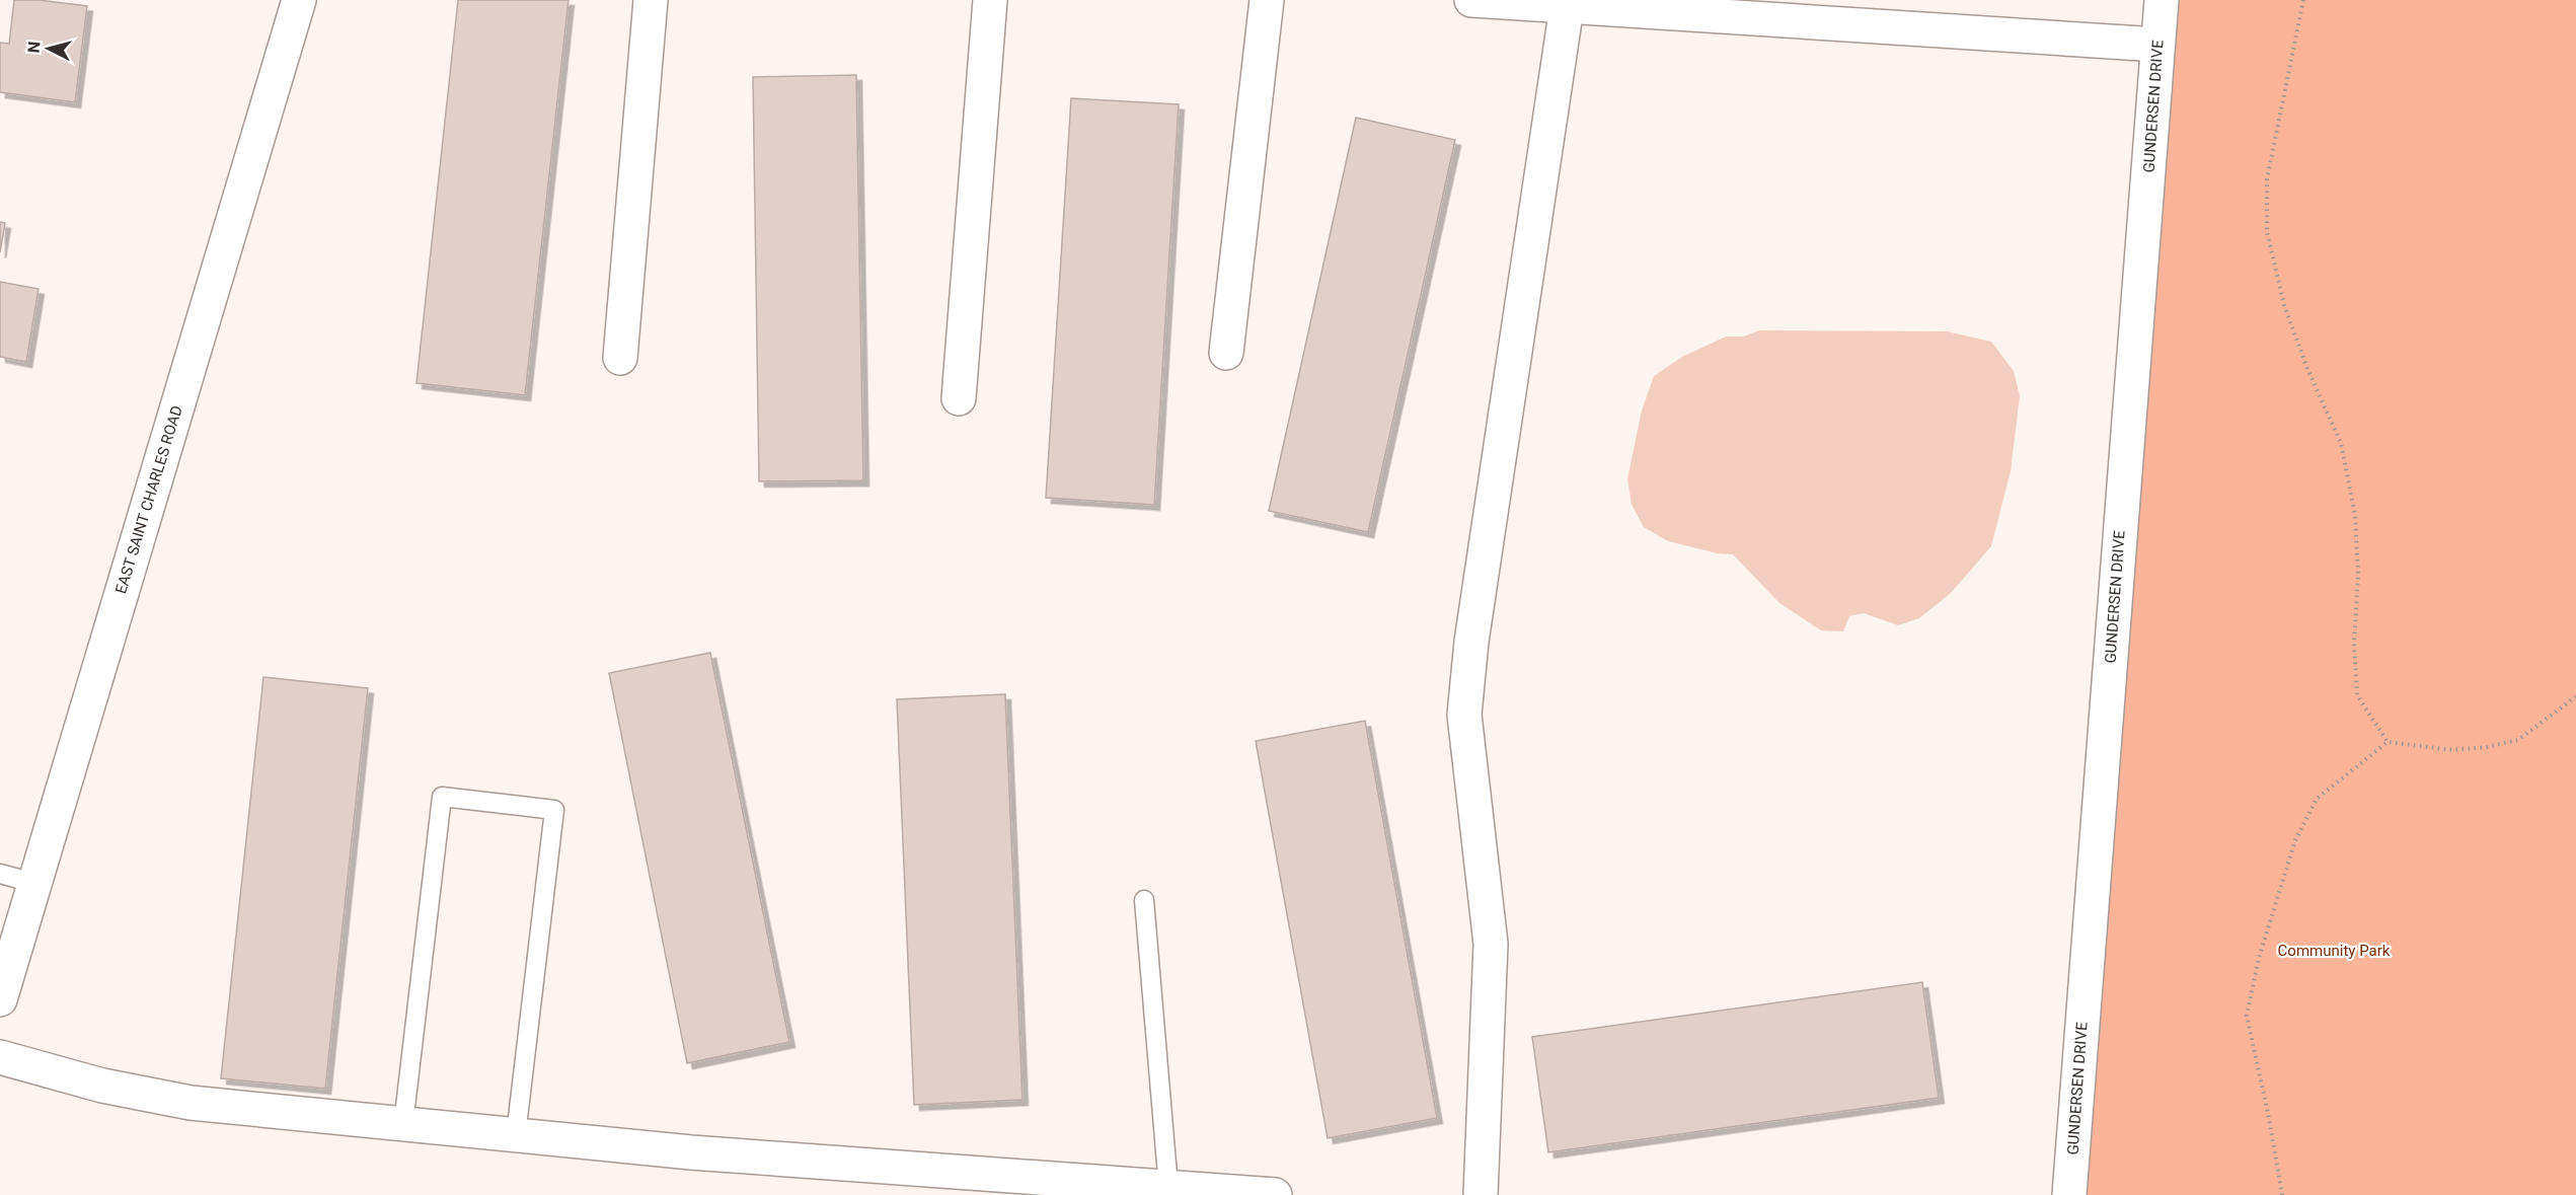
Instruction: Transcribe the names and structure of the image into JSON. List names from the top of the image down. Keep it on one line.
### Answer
{"streets":{"street":["GUNDERSEN DRIVE","EAST SAINT CHARLES ROAD"]},"parks":["Community Park"],"north":"left"}
